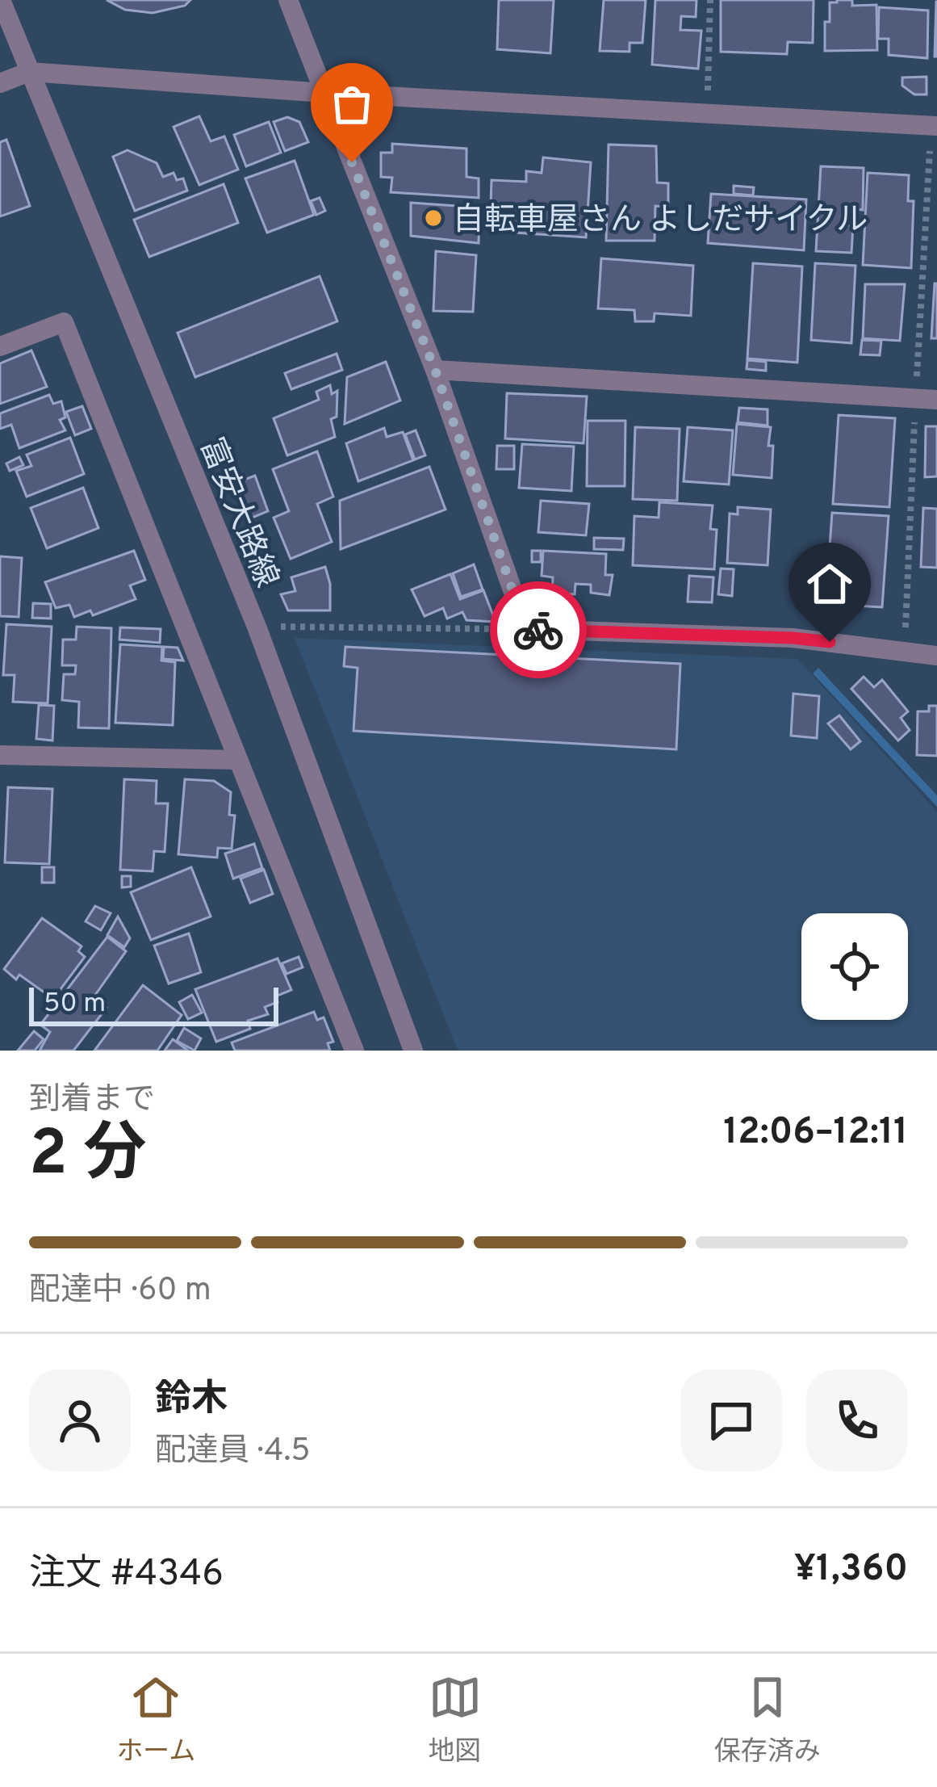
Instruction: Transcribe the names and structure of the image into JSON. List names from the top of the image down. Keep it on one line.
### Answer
{"streets":{"street":["富安大路線"]},"places":["自転車屋さん よしだサイクル"],"scale_bar":"50 m","page":{"scale":"50 m","heading":["2 分","到着まで","12:06–12:11"],"panel":["鈴木","配達員 · 4.5","注文 #4346","¥1,360"],"bar":"配達中 · 60 m","tabs":["ホーム","地図","保存済み"]}}
